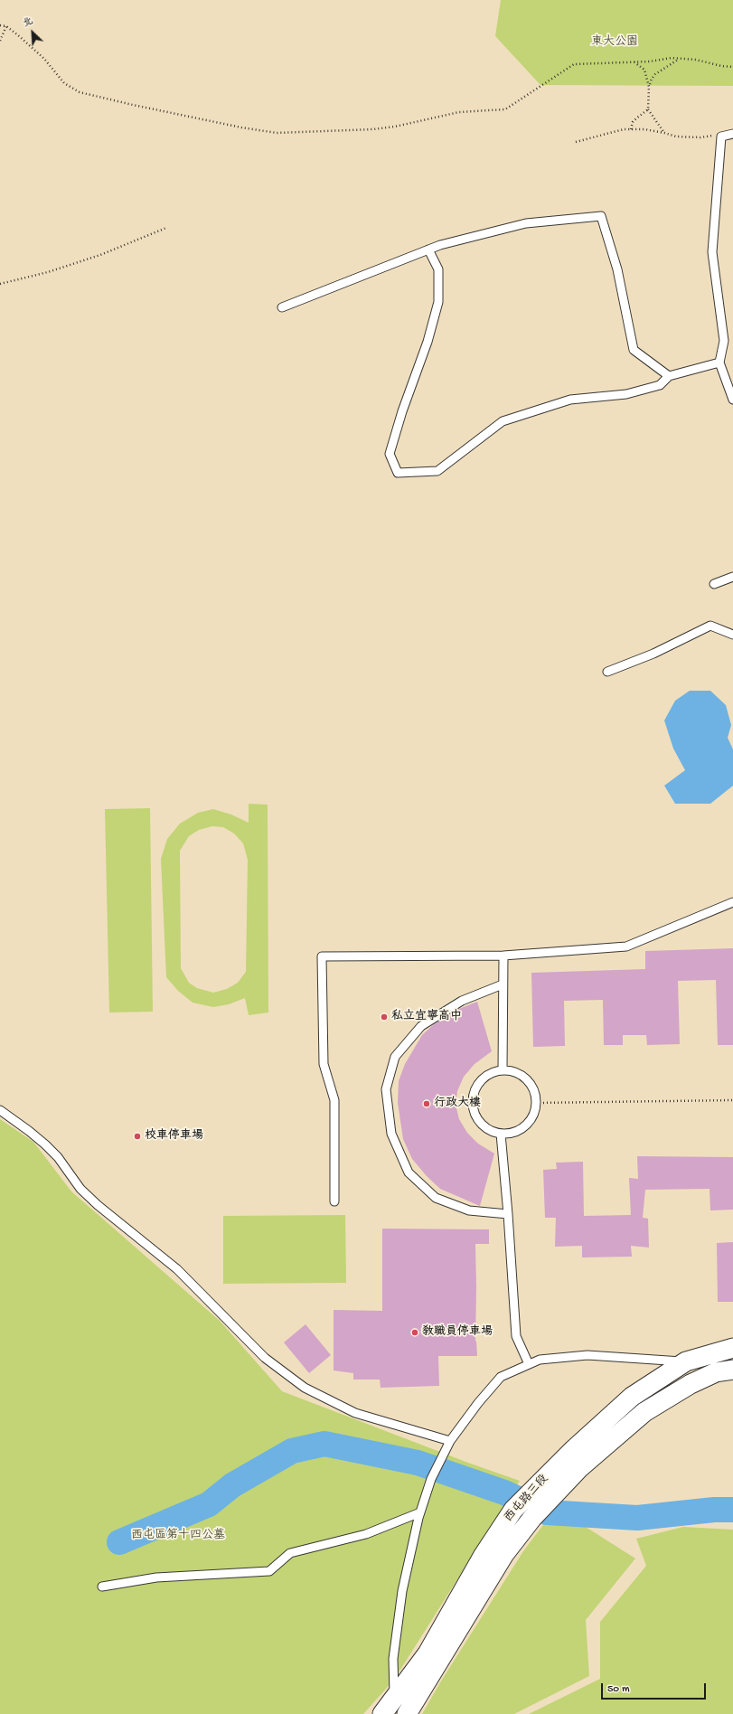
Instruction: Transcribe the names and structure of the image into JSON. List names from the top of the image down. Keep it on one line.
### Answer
{"streets":{"street":["西屯路三段"]},"parks":["東大公園","西屯區第十四公墓"],"places":["私立宜寧高中","行政大樓","校車停車場","教職員停車場"],"scale_bar":"50 m","north":"top left"}
